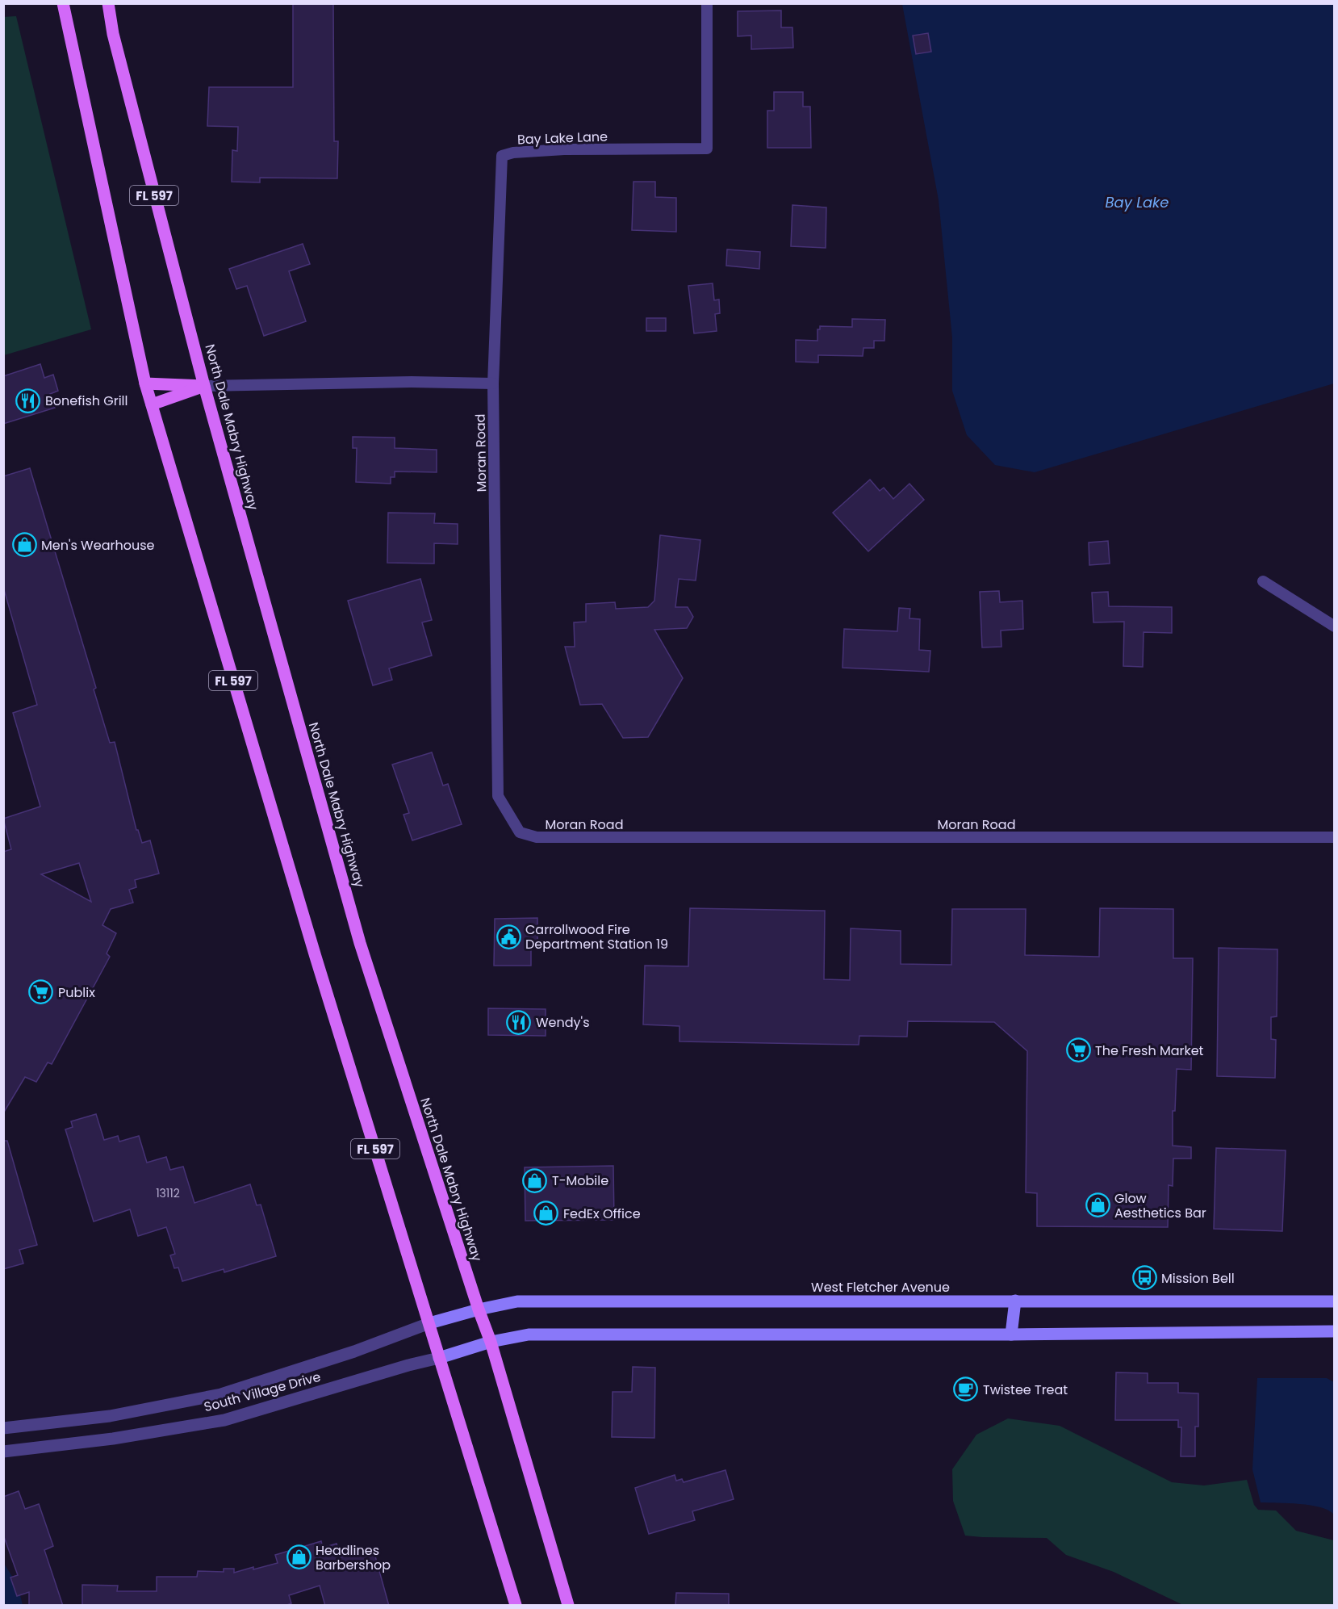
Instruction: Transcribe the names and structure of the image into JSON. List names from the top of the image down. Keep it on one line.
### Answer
{"streets":{"main road":["FL 597","North Dale Mabry Highway","West Fletcher Avenue"],"street":["Bay Lake Lane","Moran Road","South Village Drive"]},"crossings":[["Bay Lake Lane","Moran Road"],["FL 597","West Fletcher Avenue"],["FL 597","South Village Drive"],["North Dale Mabry Highway","West Fletcher Avenue"],["West Fletcher Avenue","South Village Drive"]],"water":["Bay Lake"],"places":{"restaurant":["Bonefish Grill","Wendy's"],"shop":["Men's Wearhouse","T-Mobile","Glow Aesthetics Bar","FedEx Office","Headlines Barbershop"],"public building":["Carrollwood Fire Department Station 19"],"supermarket":["Publix","The Fresh Market"],"bus stop":["Mission Bell"],"cafe":["Twistee Treat"]},"house_numbers":["13112"]}
